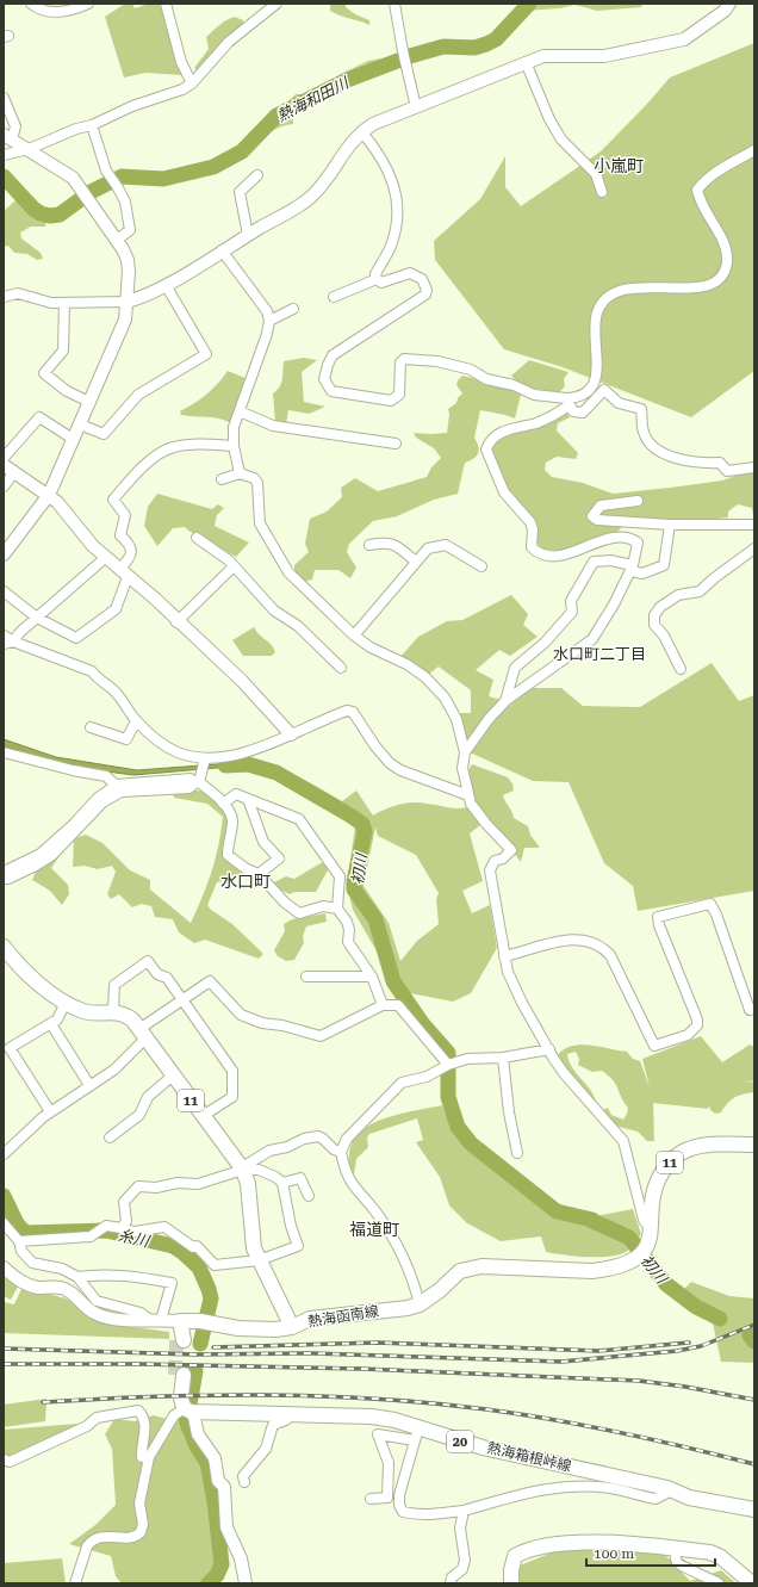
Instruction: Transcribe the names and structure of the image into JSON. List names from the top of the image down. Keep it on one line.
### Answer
{"streets":{"main road":["11","熱海函南線","20","熱海箱根峠線"]},"districts":["小嵐町","水口町二丁目","水口町","福道町"],"water":["熱海和田川","初川","糸川"],"scale_bar":"100 m"}
